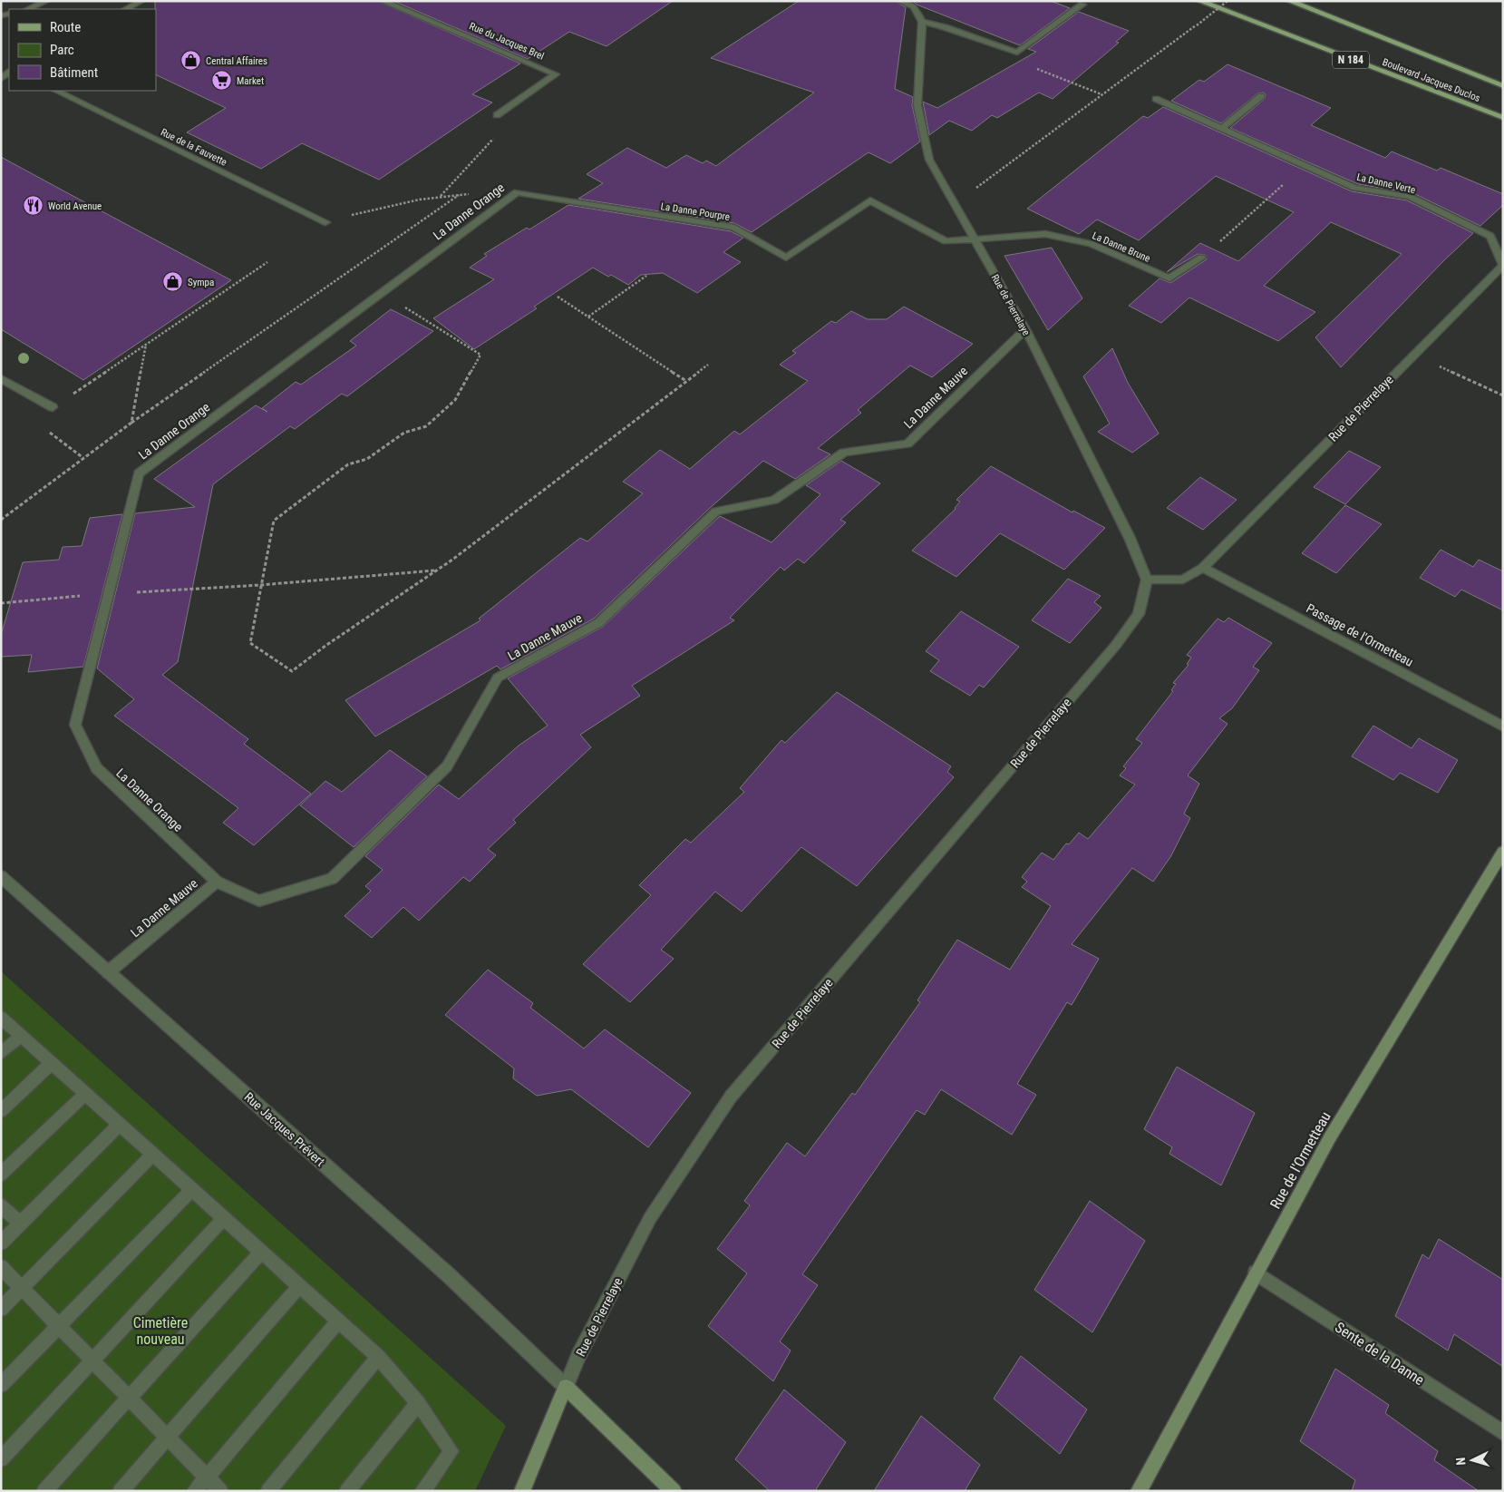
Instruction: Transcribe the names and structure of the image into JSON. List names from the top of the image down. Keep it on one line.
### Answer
{"streets":{"main road":["N 184","Boulevard Jacques Duclos"],"street":["Rue du Jacques Brel","Rue de la Fauvette","La Danne Verte","La Danne Orange","La Danne Pourpre","La Danne Brune","Rue de Pierrelaye","La Danne Mauve","Passage de l'Ormetteau","Rue Jacques Prévert","Rue de l'Ormetteau","Sente de la Danne"]},"crossings":[["La Danne Verte","Rue de Pierrelaye"],["La Danne Orange","La Danne Pourpre"],["La Danne Orange","La Danne Mauve"],["La Danne Pourpre","La Danne Brune"],["La Danne Pourpre","Rue de Pierrelaye"],["La Danne Brune","Rue de Pierrelaye"],["Rue de Pierrelaye","La Danne Mauve"],["Rue de Pierrelaye","Passage de l'Ormetteau"],["Rue de Pierrelaye","Rue Jacques Prévert"],["La Danne Mauve","Rue Jacques Prévert"],["Rue de l'Ormetteau","Sente de la Danne"]],"parks":["Cimetière nouveau"],"places":{"shop":["Central Affaires","Sympa"],"supermarket":["Market"],"restaurant":["World Avenue"]},"legend":["Route","Parc","Bâtiment"],"north":"left"}
